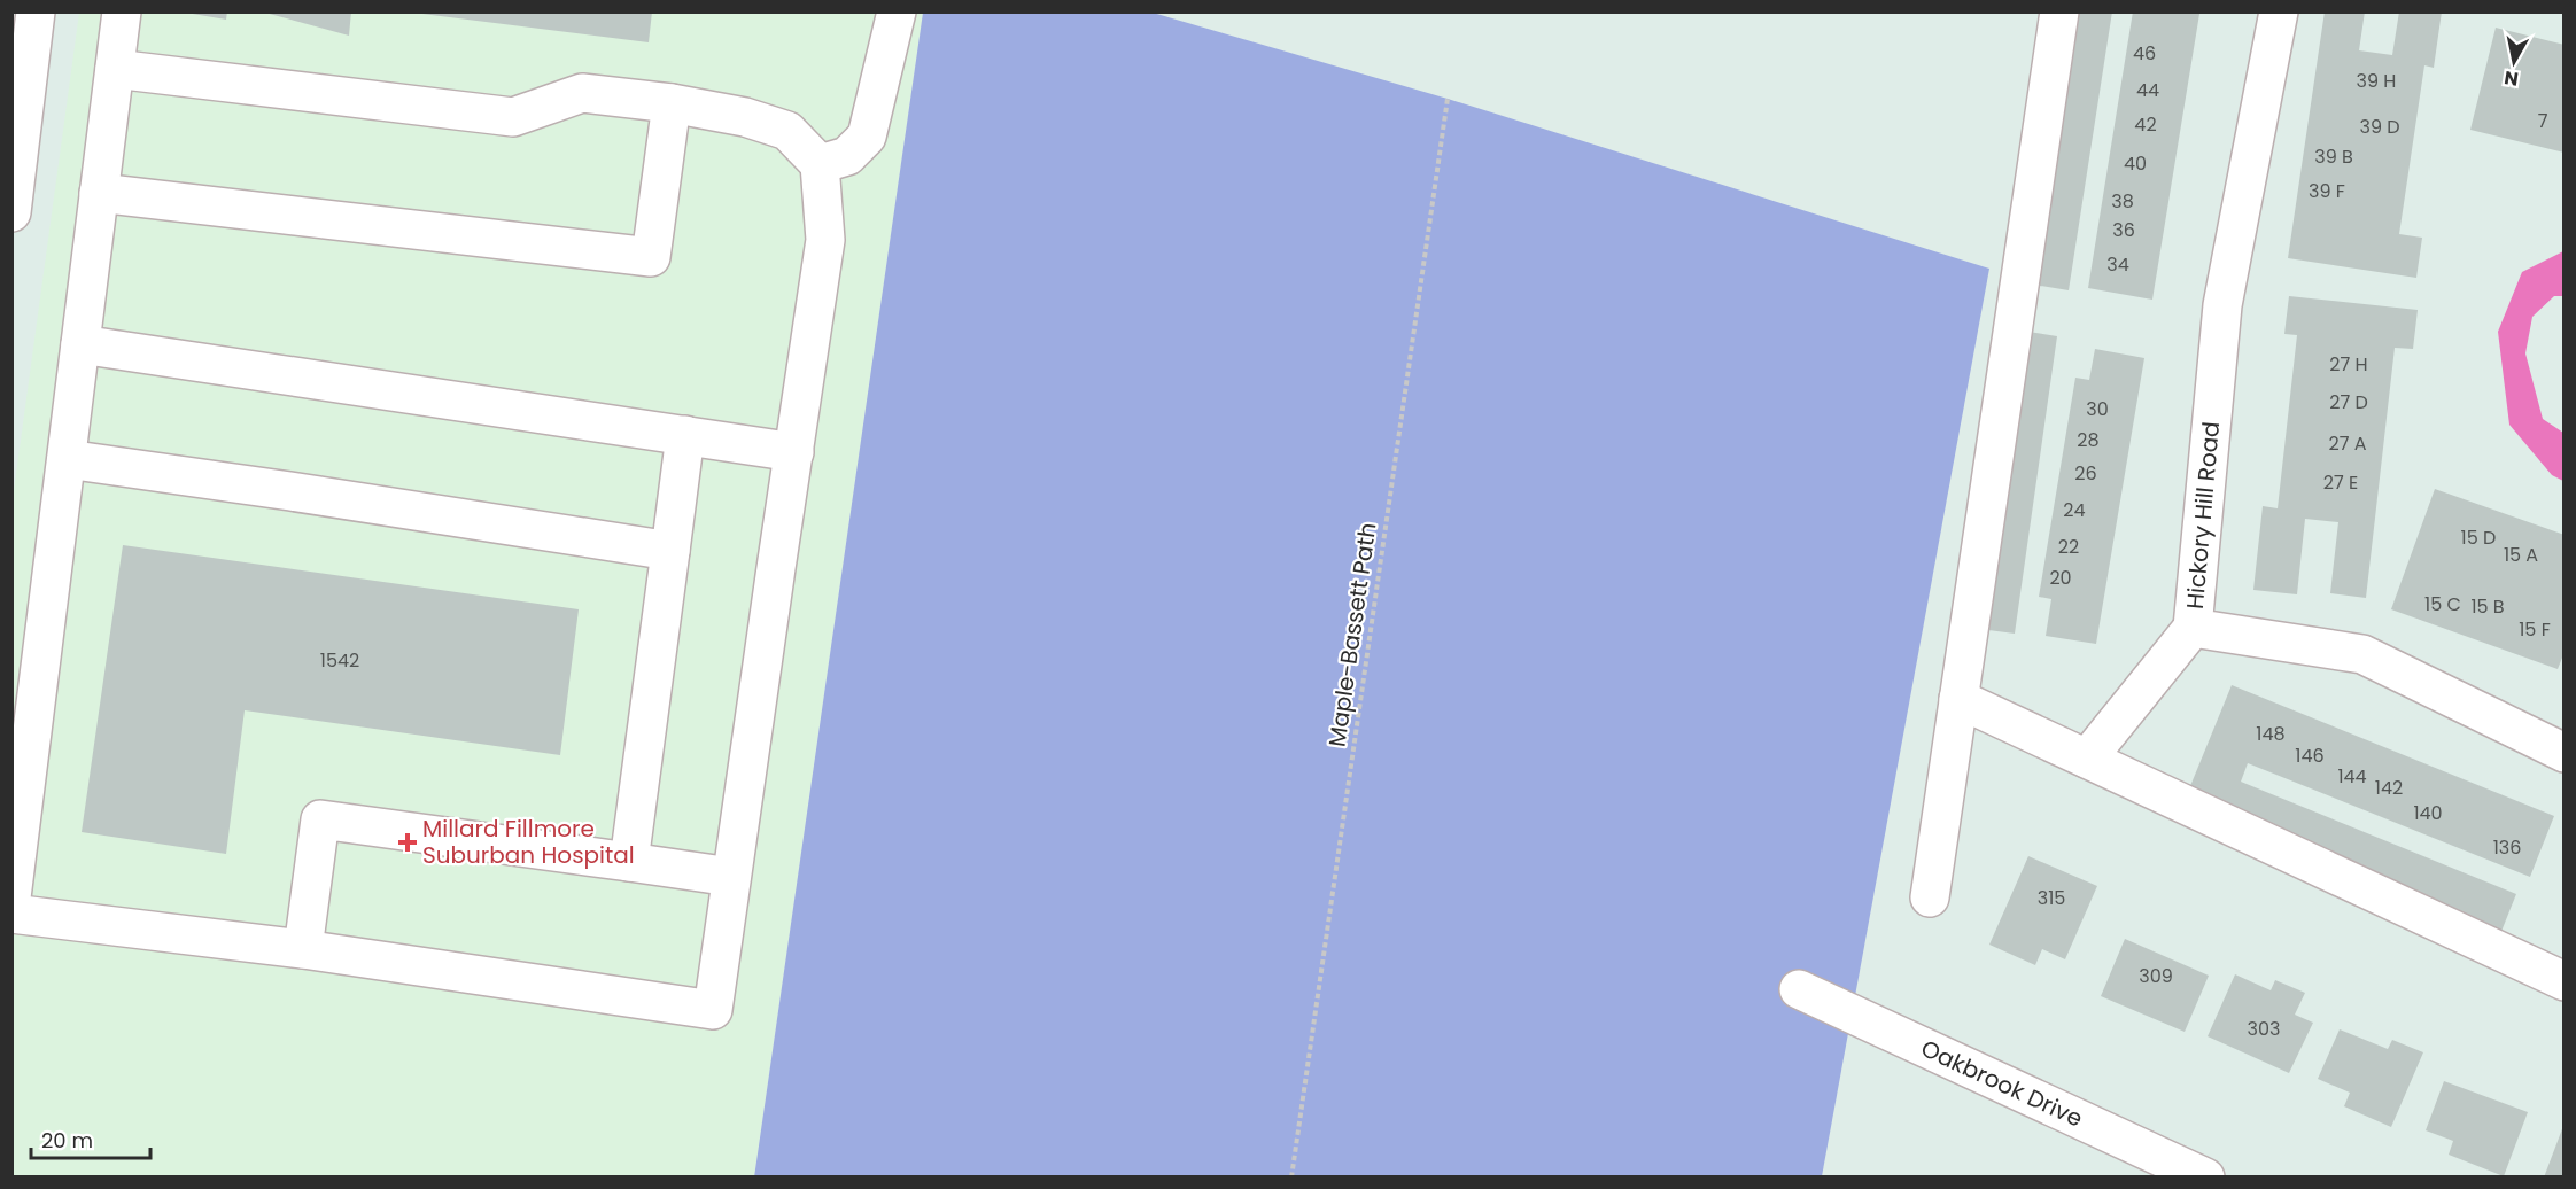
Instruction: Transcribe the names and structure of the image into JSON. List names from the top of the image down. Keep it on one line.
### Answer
{"streets":{"street":["Hickory Hill Road","Oakbrook Drive"],"path":["Maple-Bassett Path"]},"places":{"health":["Millard Fillmore Suburban Hospital"]},"house_numbers":["46","39 H","44","7","42","39 D","39 B","40","39 F","38","36","34","27 H","27 D","30","28","27 A","26","27 E","24","15 D","22","15 A","20","15 C","15 B","15 F","1542","148","146","144","142","140","136","315","309","303"],"scale_bar":"20 m","north":"bottom"}
